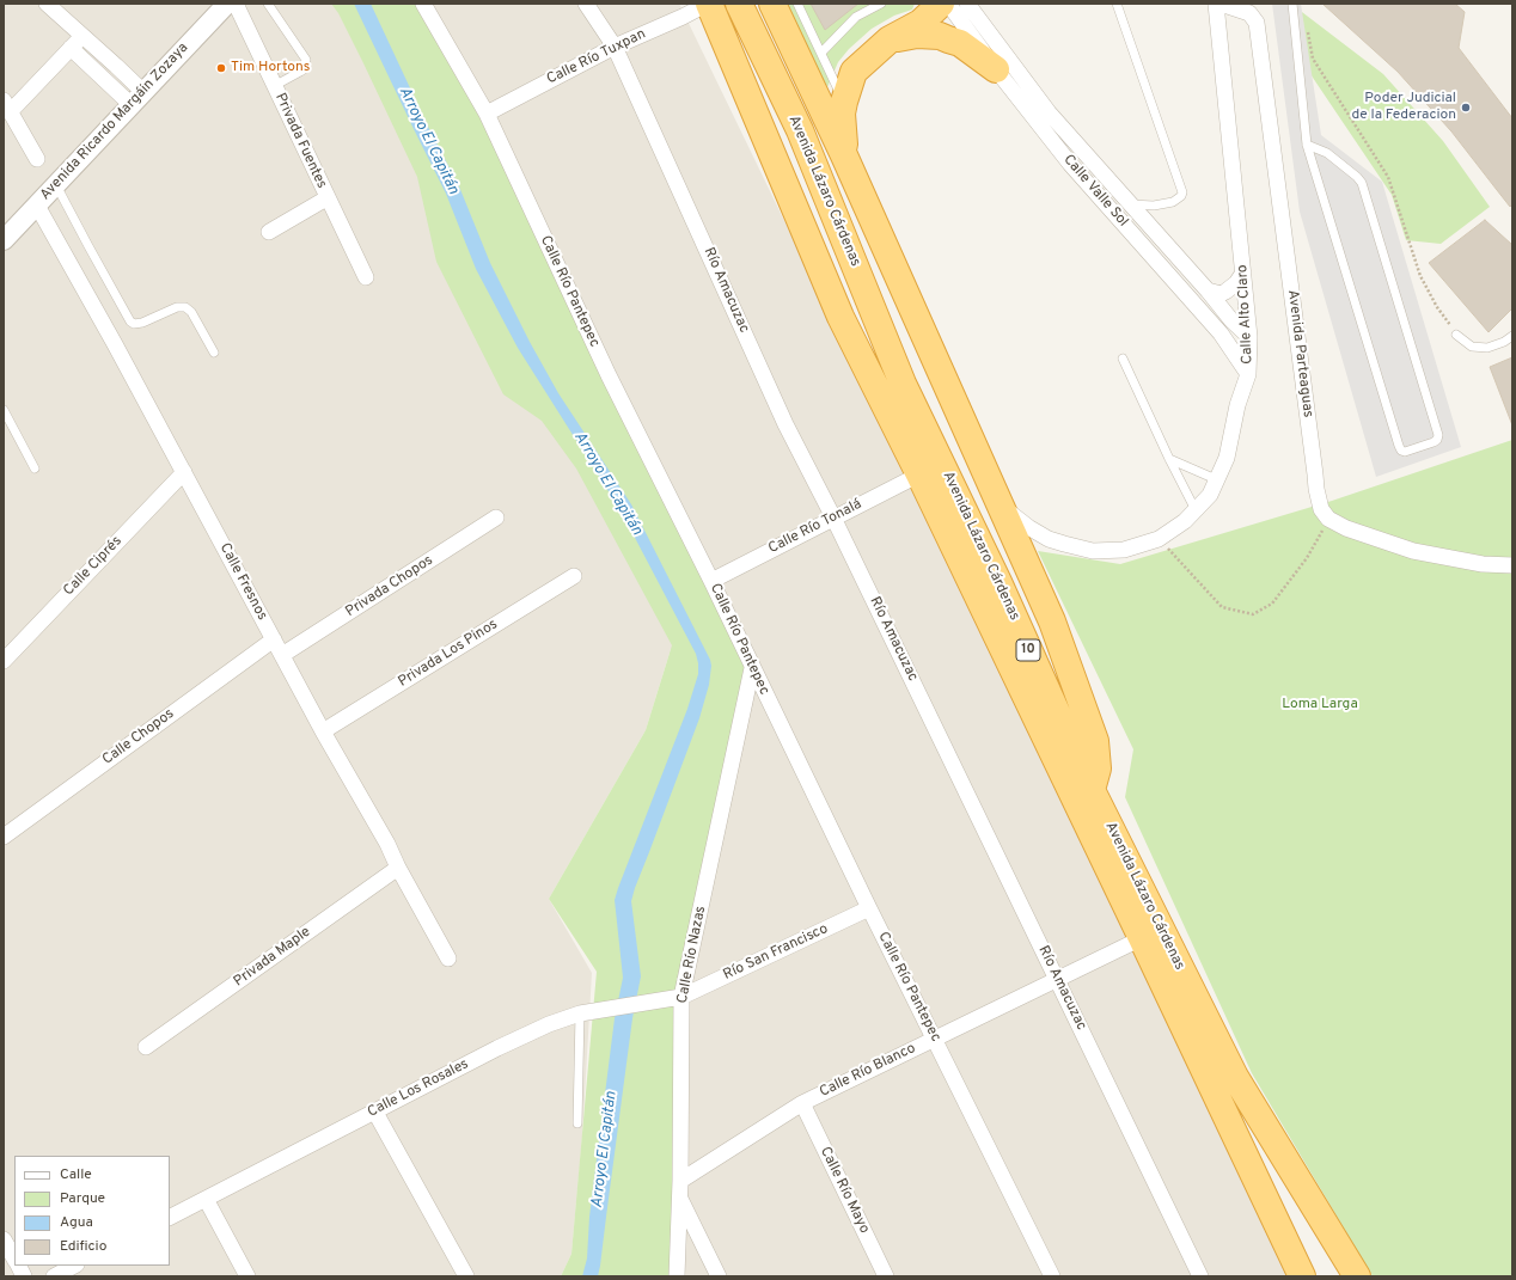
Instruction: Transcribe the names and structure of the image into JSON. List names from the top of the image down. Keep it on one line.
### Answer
{"streets":{"highway":["Avenida Lázaro Cárdenas","10"],"street":["Calle Río Tuxpan","Avenida Ricardo Margáin Zozaya","Privada Fuentes","Calle Valle Sol","Río Amacuzac","Calle Río Pantepec","Calle Alto Claro","Avenida Parteaguas","Calle Río Tonalá","Calle Ciprés","Calle Fresnos","Privada Chopos","Privada Los Pinos","Calle Chopos","Río San Francisco","Calle Río Nazas","Privada Maple","Calle Río Blanco","Calle Los Rosales","Calle Río Mayo"]},"crossings":[["Calle Río Tuxpan","Avenida Lázaro Cárdenas"],["Calle Río Tuxpan","Río Amacuzac"],["Calle Río Tuxpan","Calle Río Pantepec"],["Avenida Ricardo Margáin Zozaya","Calle Fresnos"],["Avenida Lázaro Cárdenas","Calle Río Tonalá"],["Avenida Lázaro Cárdenas","Calle Río Blanco"],["Calle Valle Sol","Calle Alto Claro"],["Río Amacuzac","Calle Río Tonalá"],["Río Amacuzac","Calle Río Blanco"],["Calle Río Pantepec","Calle Río Tonalá"],["Calle Río Pantepec","Río San Francisco"],["Calle Río Pantepec","Calle Río Nazas"],["Calle Río Pantepec","Calle Río Blanco"],["Calle Ciprés","Calle Fresnos"],["Calle Fresnos","Privada Chopos"],["Calle Fresnos","Privada Los Pinos"],["Calle Fresnos","Calle Chopos"],["Calle Fresnos","Privada Maple"],["Río San Francisco","Calle Río Nazas"],["Río San Francisco","Calle Los Rosales"],["Calle Río Nazas","Calle Río Blanco"],["Calle Río Nazas","Calle Los Rosales"],["Calle Río Blanco","Calle Río Mayo"]],"water":["Arroyo El Capitán"],"parks":["Loma Larga"],"places":["Tim Hortons","Poder Judicial de la Federacion"],"legend":["Calle","Parque","Agua","Edificio"]}
